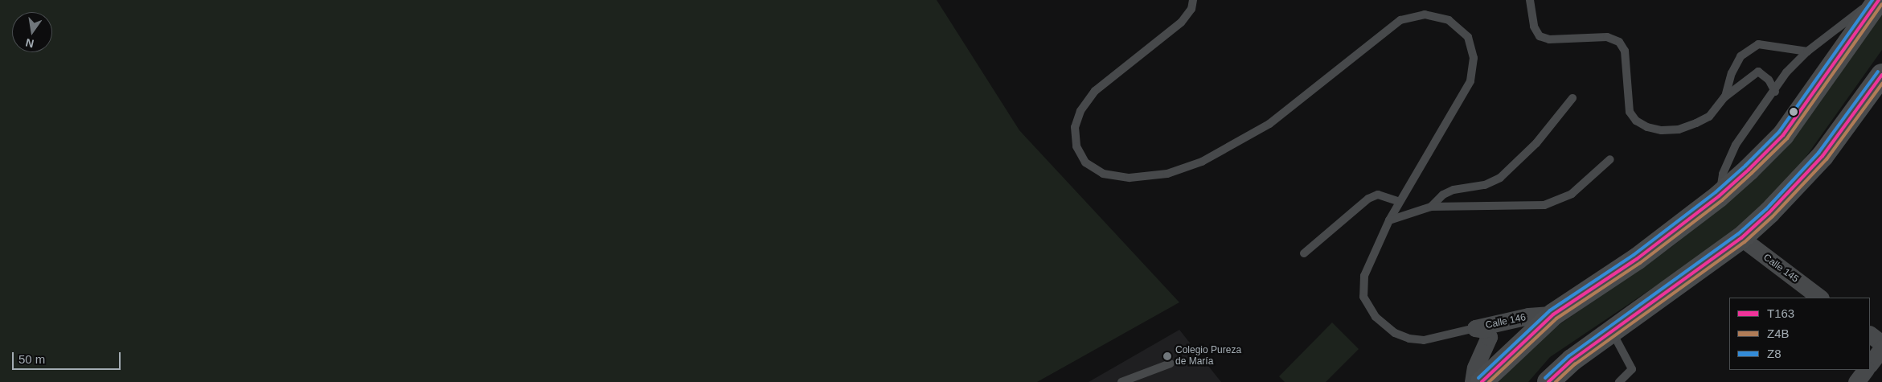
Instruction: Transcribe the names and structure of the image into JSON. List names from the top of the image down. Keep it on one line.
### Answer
{"streets":{"street":["Calle 145","Calle 146"]},"places":["Colegio Pureza de María"],"lines":["transit line T163","transit line Z8","transit line Z4B"],"legend":["T163","Z4B","Z8"],"scale_bar":"50 m","north":"bottom"}
